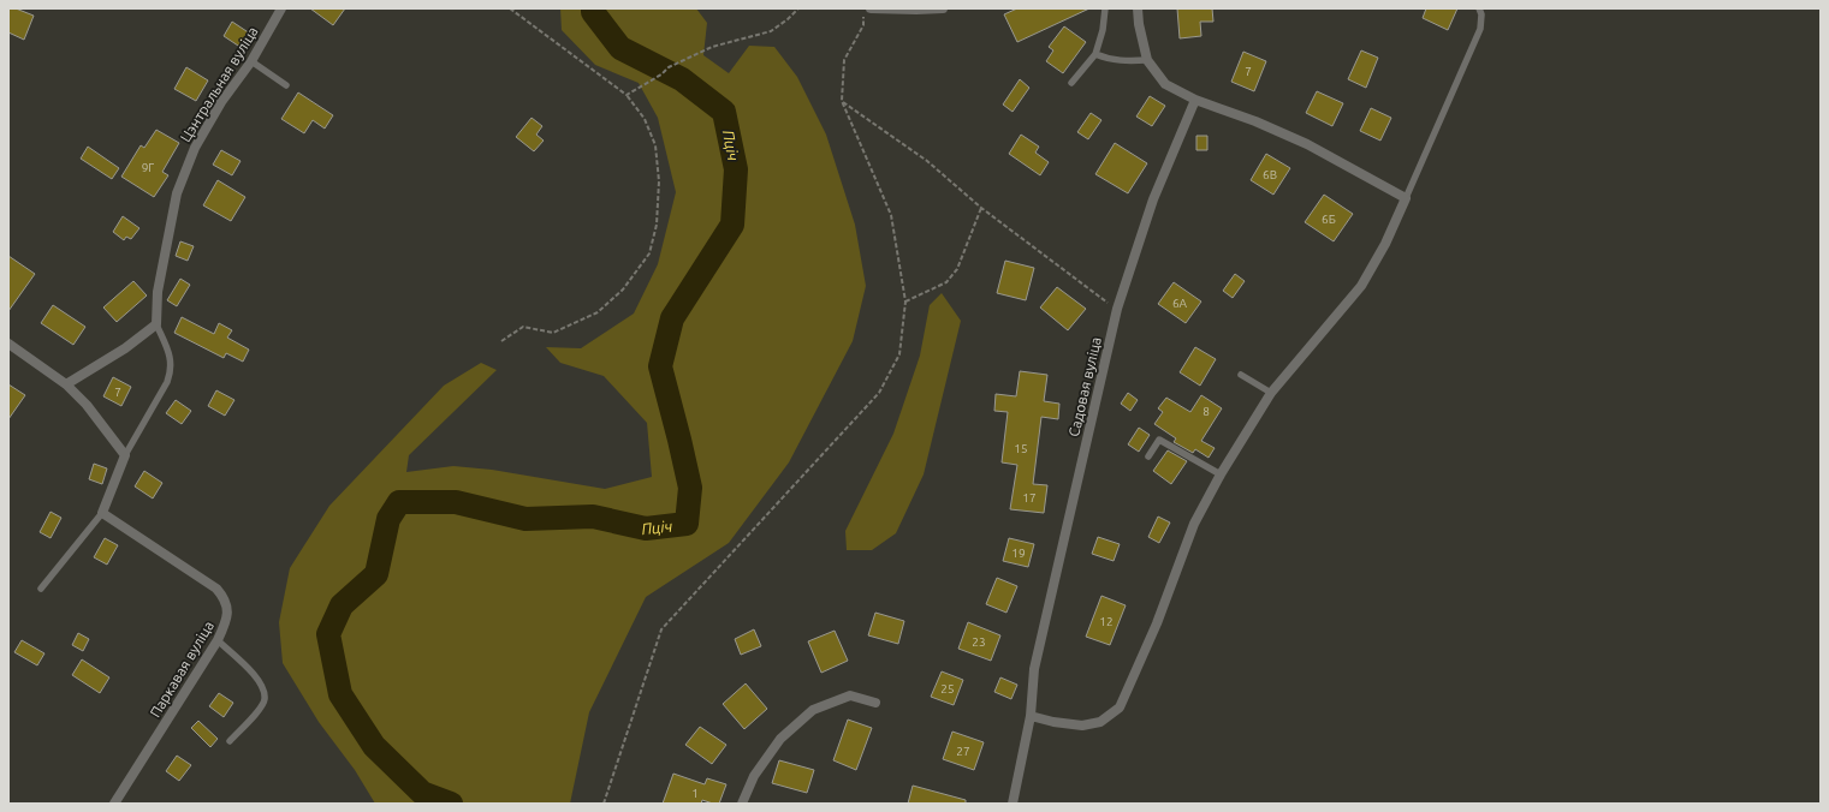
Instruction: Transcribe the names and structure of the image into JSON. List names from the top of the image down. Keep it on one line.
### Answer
{"streets":{"street":["Цэнтральная вуліца","Садовая вуліца","Паркавая вуліца"]},"water":["Пціч"],"house_numbers":["7","9Г","6В","6Б","6А","7","8","15","17","19","12","23","25","27","1"]}
